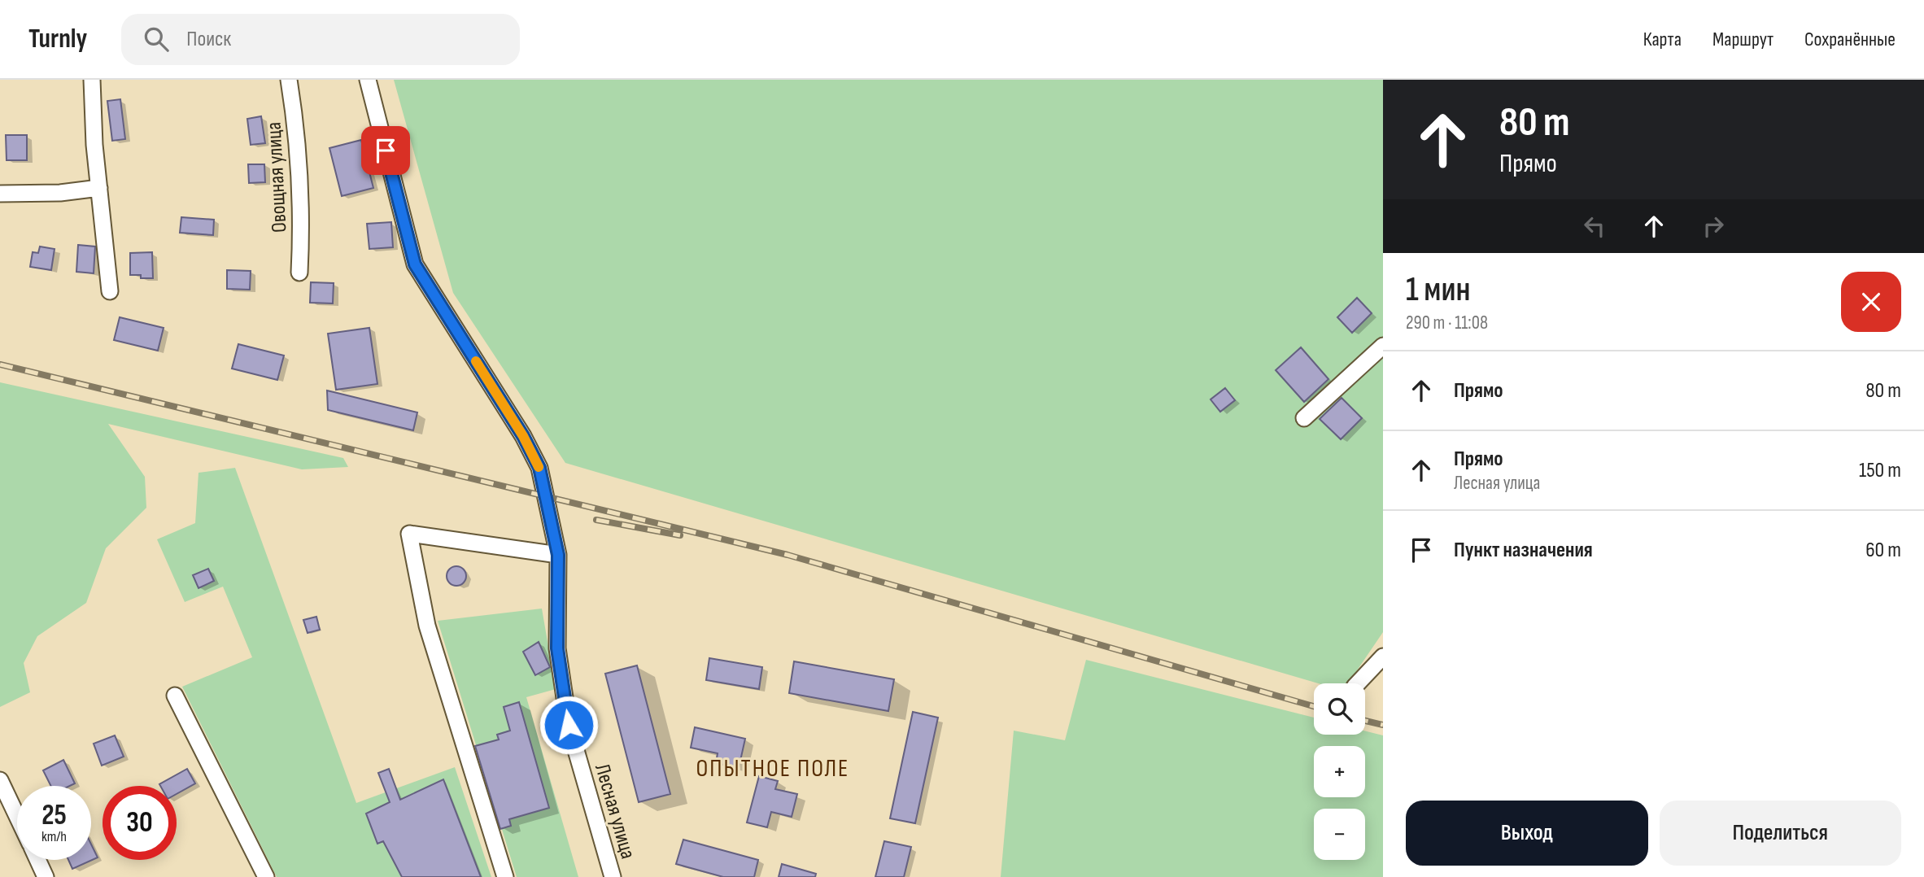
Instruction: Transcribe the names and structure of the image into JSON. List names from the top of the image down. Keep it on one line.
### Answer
{"streets":{"street":["Овощная улица","Лесная улица"]},"districts":["ОПЫТНОЕ ПОЛЕ"],"page":{"header":"Turnly","search":"Поиск","nav":["Карта","Маршрут","Сохранённые"],"turn":["80 m","Прямо"],"heading":["1 мин","290 m · 11:08"],"list":[{"name":"Прямо","value":"80 m"},{"name":"Прямо","note":"Лесная улица","value":"150 m"},{"name":"Пункт назначения","value":"60 m"}],"map_buttons":["+","−"],"speed":"25 km/h","limit":"30","buttons":["Выход","Поделиться"]}}
